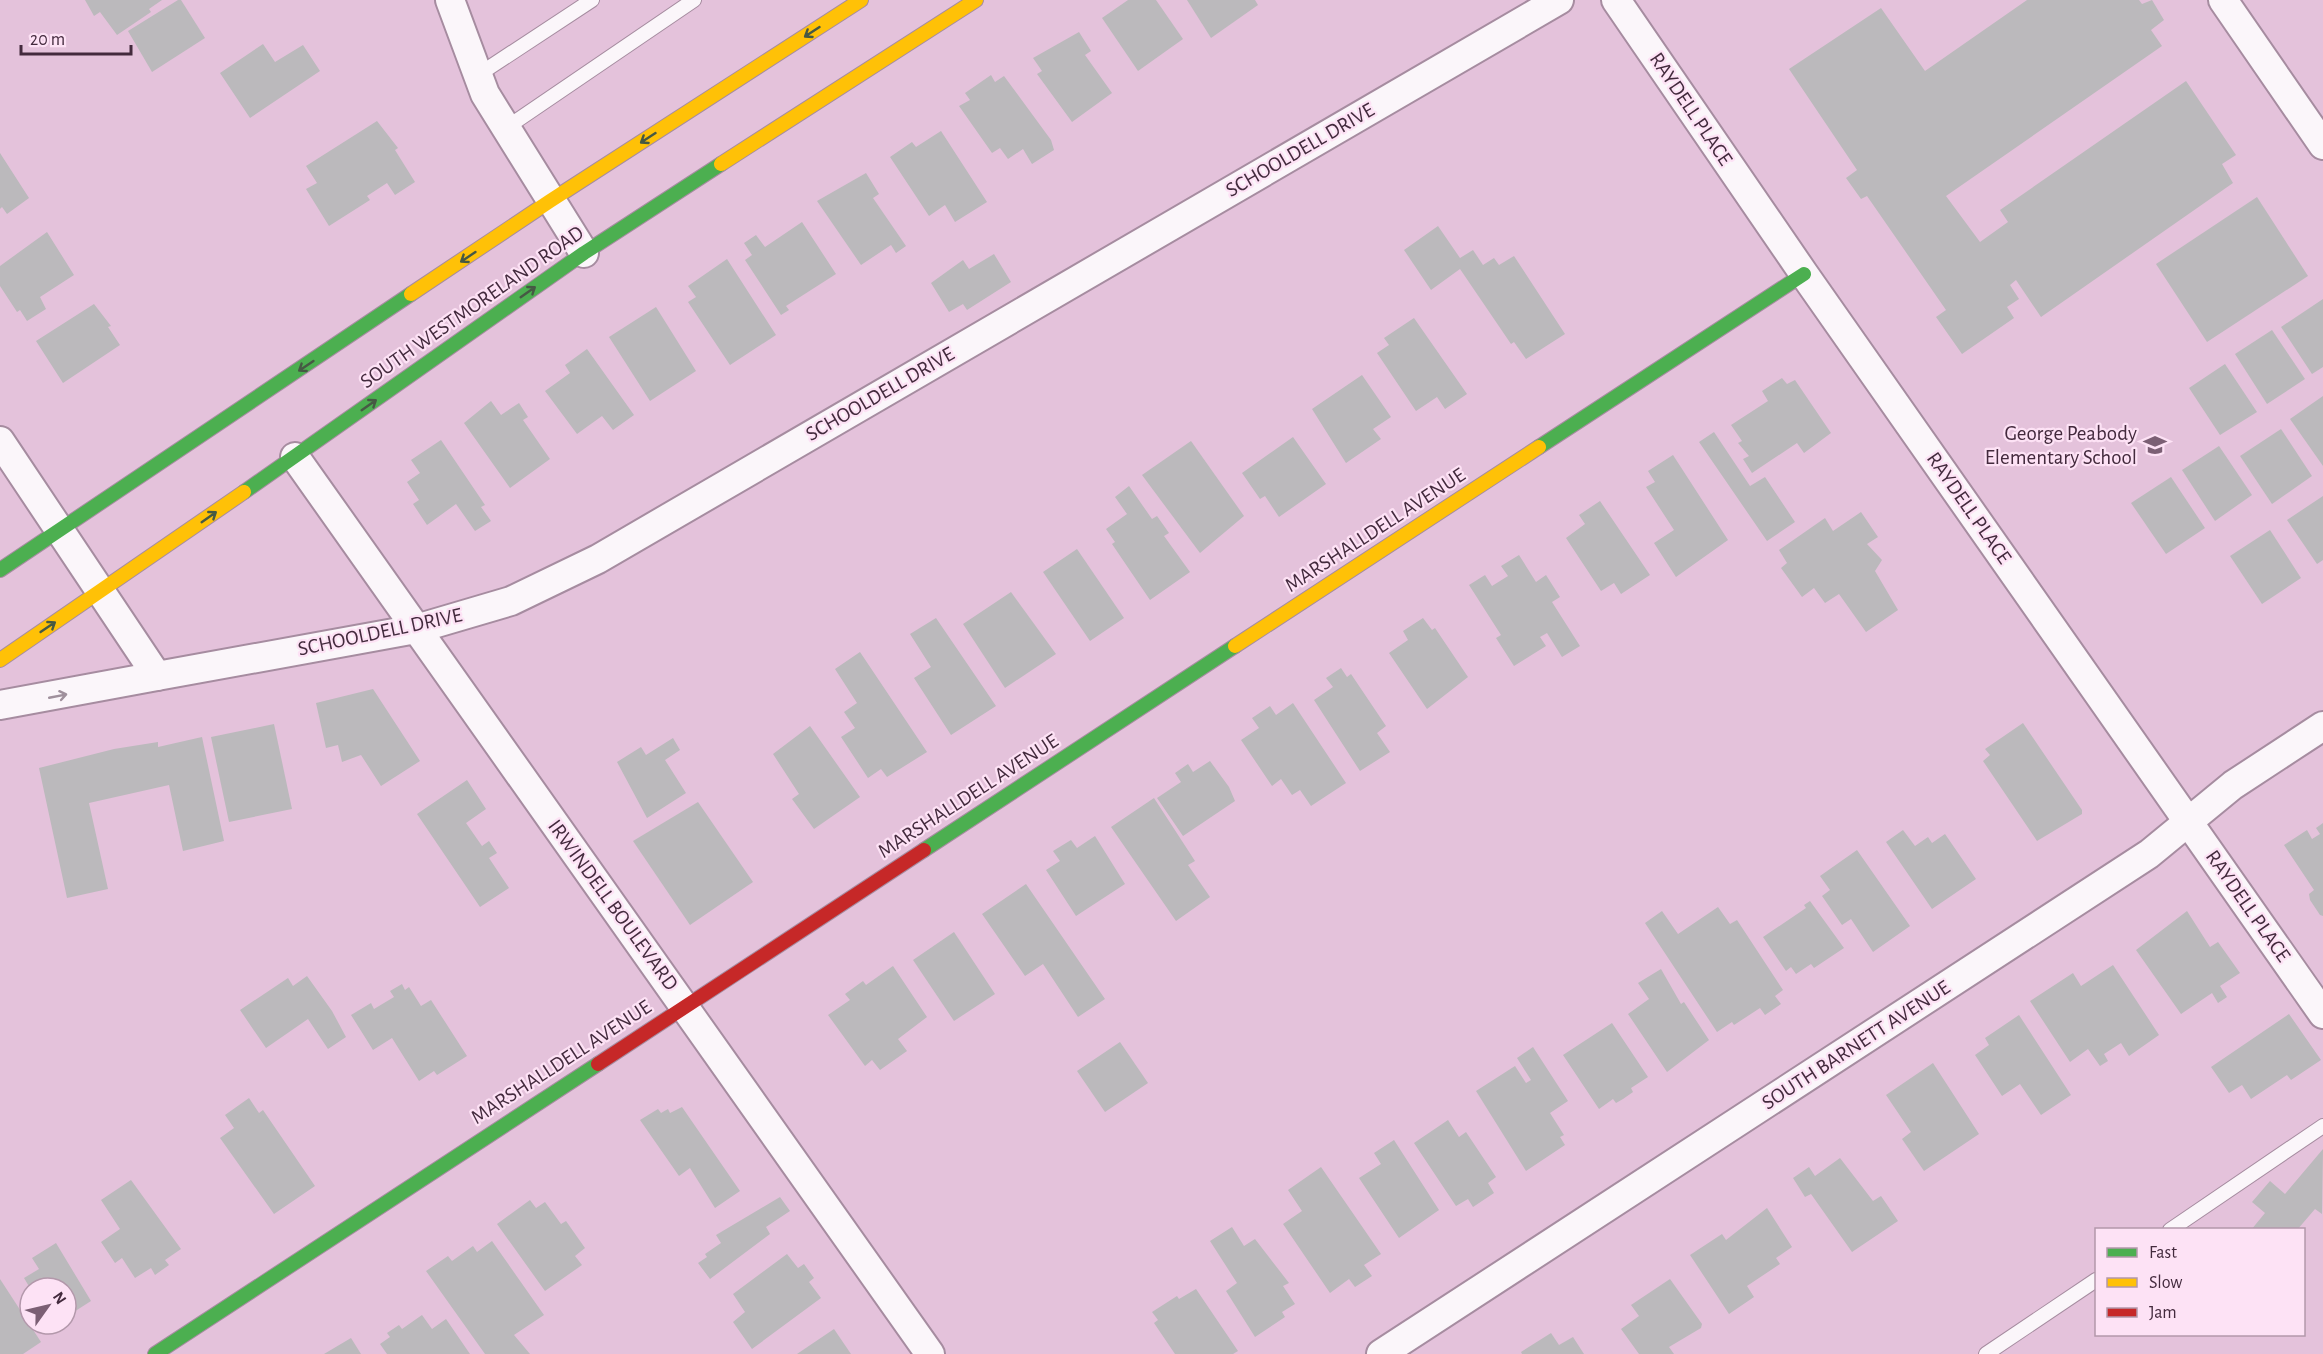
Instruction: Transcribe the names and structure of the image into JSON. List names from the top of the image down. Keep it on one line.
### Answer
{"streets":{"main road":["SOUTH WESTMORELAND ROAD","MARSHALLDELL AVENUE"],"street":["RAYDELL PLACE","SCHOOLDELL DRIVE","IRWINDELL BOULEVARD","SOUTH BARNETT AVENUE"]},"crossings":[["RAYDELL PLACE","MARSHALLDELL AVENUE"],["RAYDELL PLACE","SOUTH BARNETT AVENUE"],["SCHOOLDELL DRIVE","IRWINDELL BOULEVARD"],["SOUTH WESTMORELAND ROAD","IRWINDELL BOULEVARD"],["MARSHALLDELL AVENUE","IRWINDELL BOULEVARD"]],"places":{"school or university":["George Peabody Elementary School"]},"legend":["Fast","Slow","Jam"],"scale_bar":"20 m","north":"top right"}
